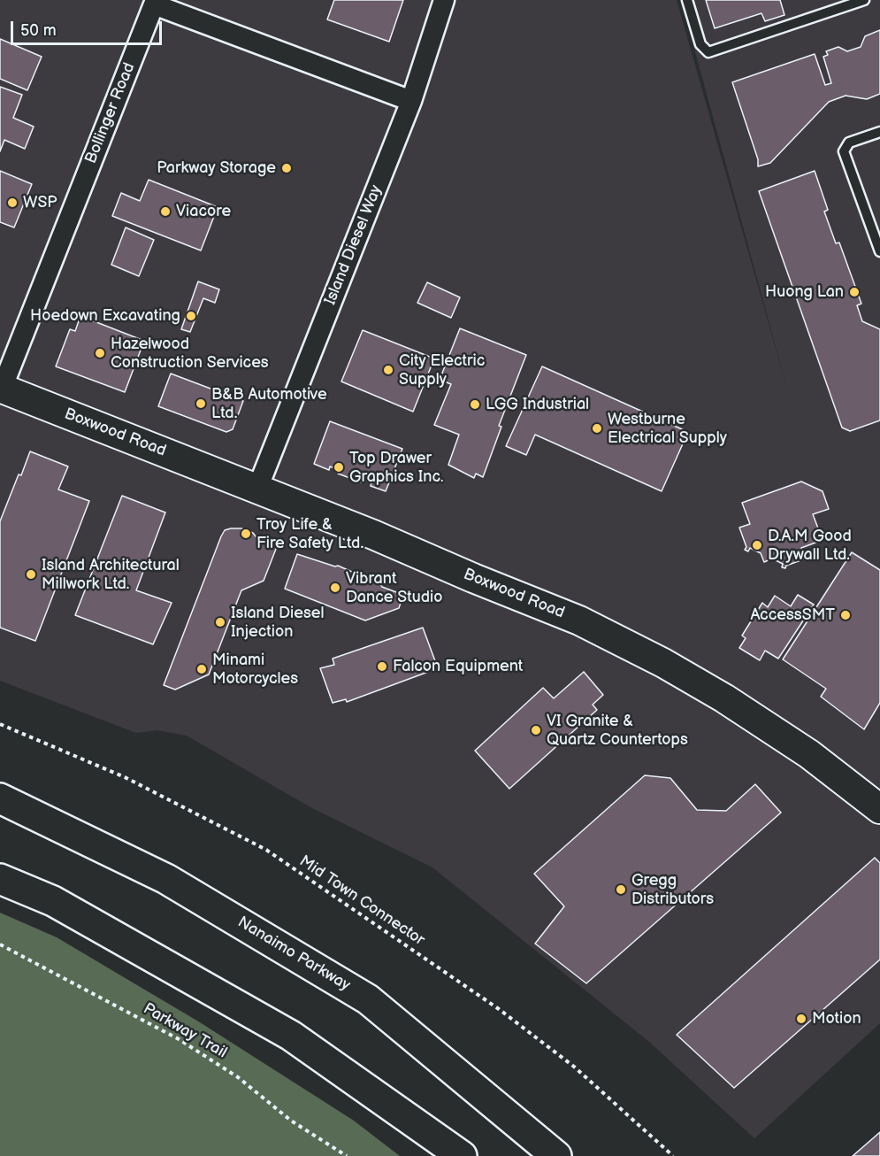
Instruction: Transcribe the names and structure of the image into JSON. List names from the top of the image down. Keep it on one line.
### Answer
{"streets":{"highway":["Nanaimo Parkway"],"street":["Bollinger Road","Island Diesel Way","Boxwood Road"],"path":["Mid Town Connector","Parkway Trail"]},"crossings":[["Bollinger Road","Island Diesel Way"],["Bollinger Road","Boxwood Road"],["Island Diesel Way","Boxwood Road"]],"places":["Parkway Storage","WSP","Viacore","Huong Lan","Hoedown Excavating","Hazelwood Construction Services","City Electric Supply","B&B Automotive Ltd.","LGG Industrial","Westburne Electrical Supply","Top Drawer Graphics Inc.","Troy Life & Fire Safety Ltd.","D.A.M Good Drywall Ltd.","Island Architectural Millwork Ltd.","Vibrant Dance Studio","AccessSMT","Island Diesel Injection","Falcon Equipment","Minami Motorcycles","VI Granite & Quartz Countertops","Gregg Distributors","Motion"],"scale_bar":"50 m"}
